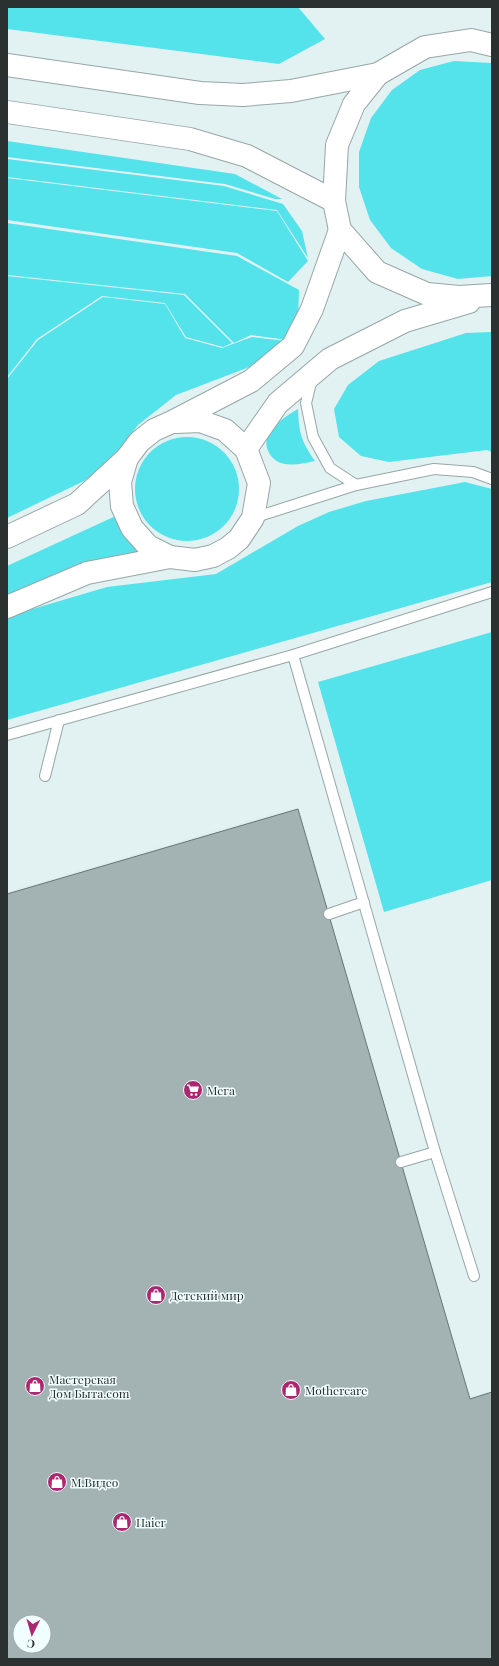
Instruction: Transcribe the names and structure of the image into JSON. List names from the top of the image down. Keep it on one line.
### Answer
{"places":{"supermarket":["Мега"],"shop":["Детский мир","Мастерская Дом Быта.com","Mothercare","М.Видео","Haier"]},"north":"bottom"}
